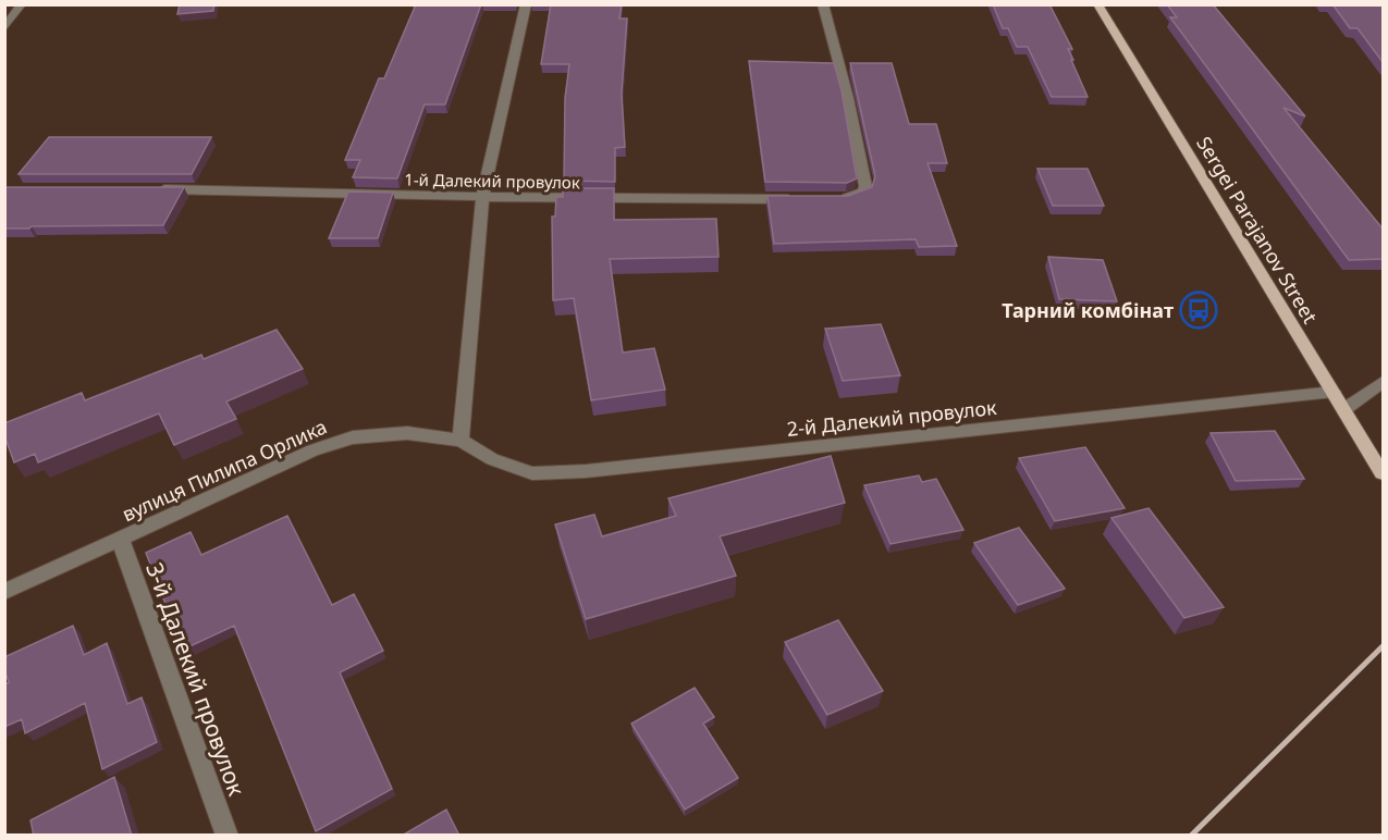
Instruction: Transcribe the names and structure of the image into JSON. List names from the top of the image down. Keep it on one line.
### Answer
{"streets":{"main road":["Sergei Parajanov Street"],"street":["1-й Далекий провулок","2-й Далекий провулок","вулиця Пилипа Орлика","3-й Далекий провулок"]},"crossings":[["Sergei Parajanov Street","2-й Далекий провулок"],["2-й Далекий провулок","вулиця Пилипа Орлика"],["вулиця Пилипа Орлика","3-й Далекий провулок"]],"places":{"bus stop":["Тарний комбінат"]}}
